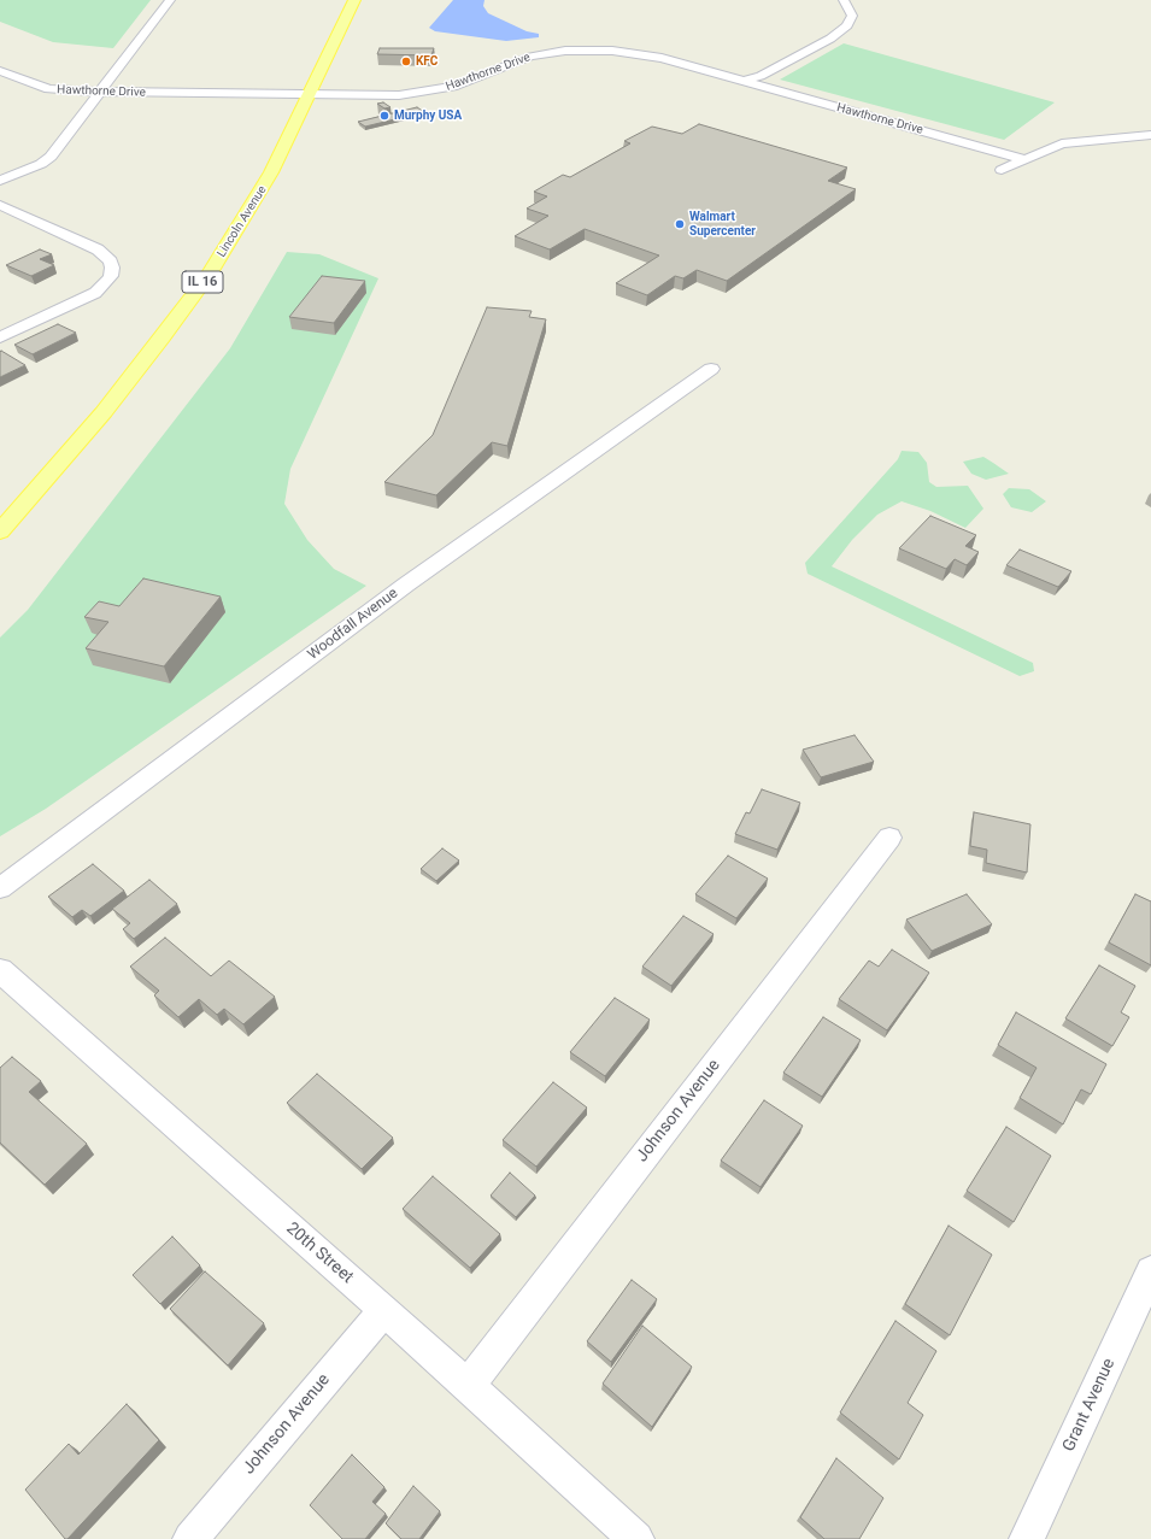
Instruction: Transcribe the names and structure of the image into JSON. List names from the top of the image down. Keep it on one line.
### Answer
{"streets":{"main road":["Lincoln Avenue","IL 16"],"street":["Hawthorne Drive","Woodfall Avenue","Johnson Avenue","20th Street","Grant Avenue"]},"crossings":[["Hawthorne Drive","Lincoln Avenue"],["Johnson Avenue","20th Street"]],"places":["KFC","Murphy USA","Walmart Supercenter"]}
